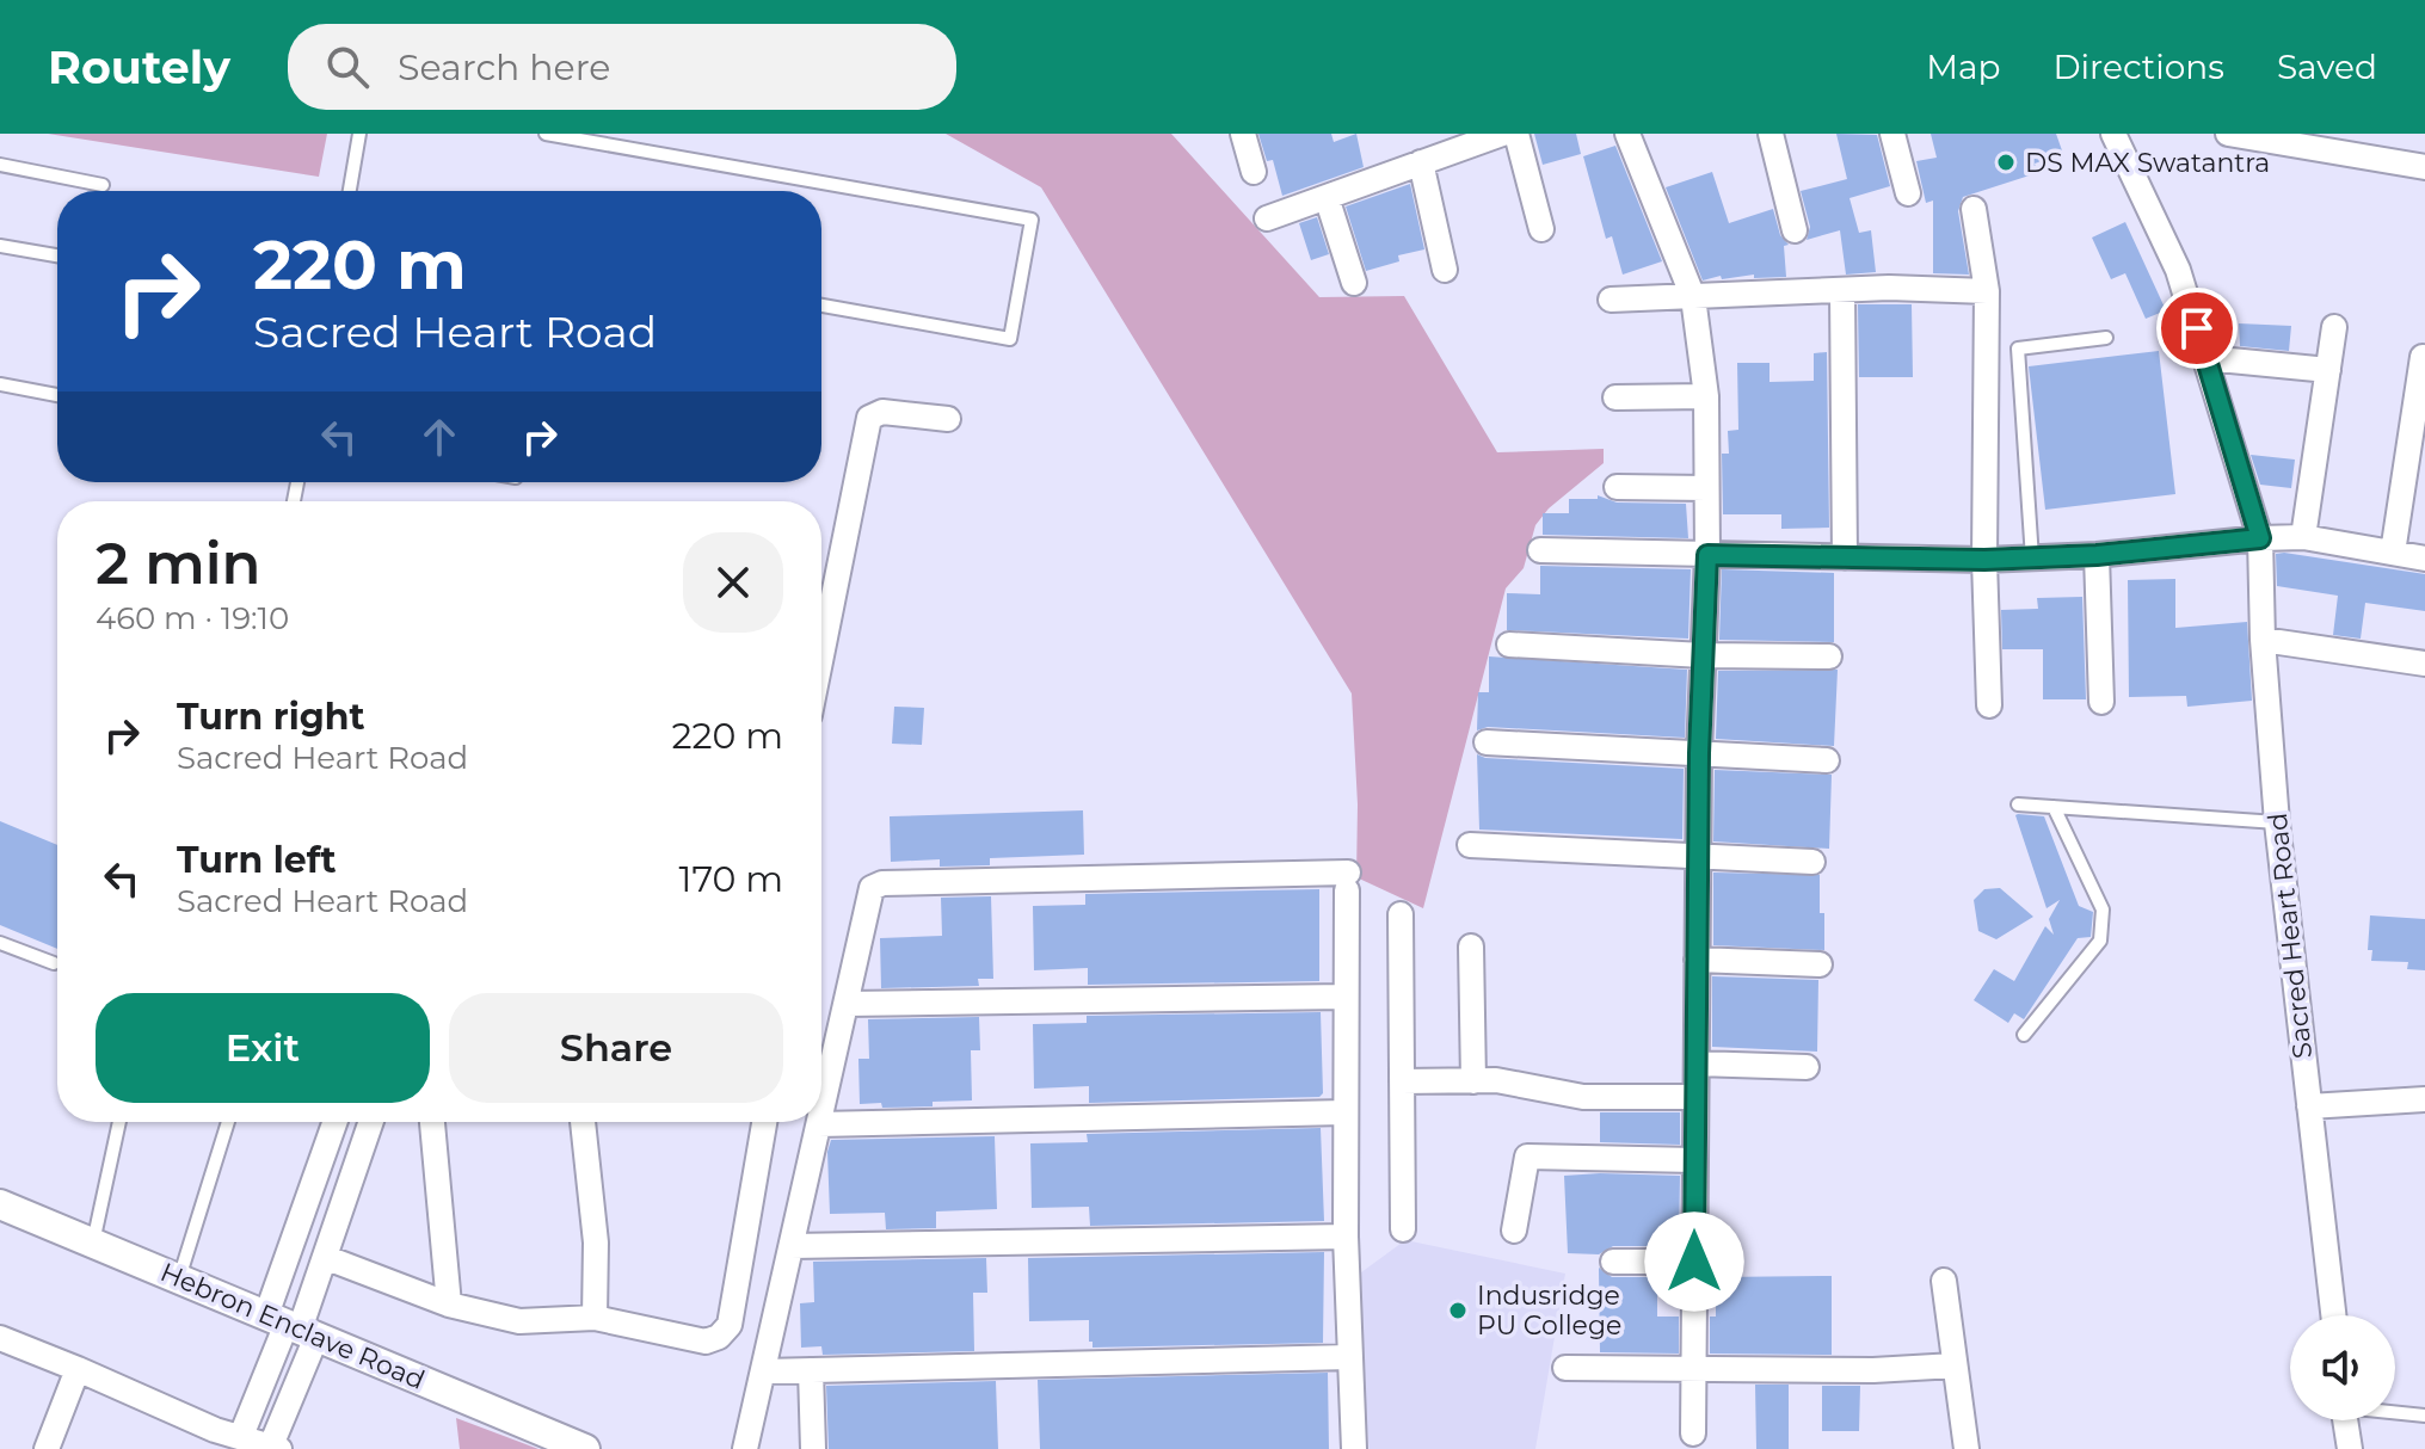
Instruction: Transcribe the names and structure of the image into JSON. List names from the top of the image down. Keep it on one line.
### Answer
{"streets":{"street":["Sacred Heart Road","Hebron Enclave Road"]},"places":["DS MAX Swatantra","Indusridge PU College"],"page":{"header":"Routely","search":"Search here","nav":["Map","Directions","Saved"],"turn":["220 m","Sacred Heart Road"],"heading":["2 min","460 m · 19:10"],"list":[{"name":"Turn right","note":"Sacred Heart Road","value":"220 m"},{"name":"Turn left","note":"Sacred Heart Road","value":"170 m"}],"buttons":["Exit","Share"]}}
